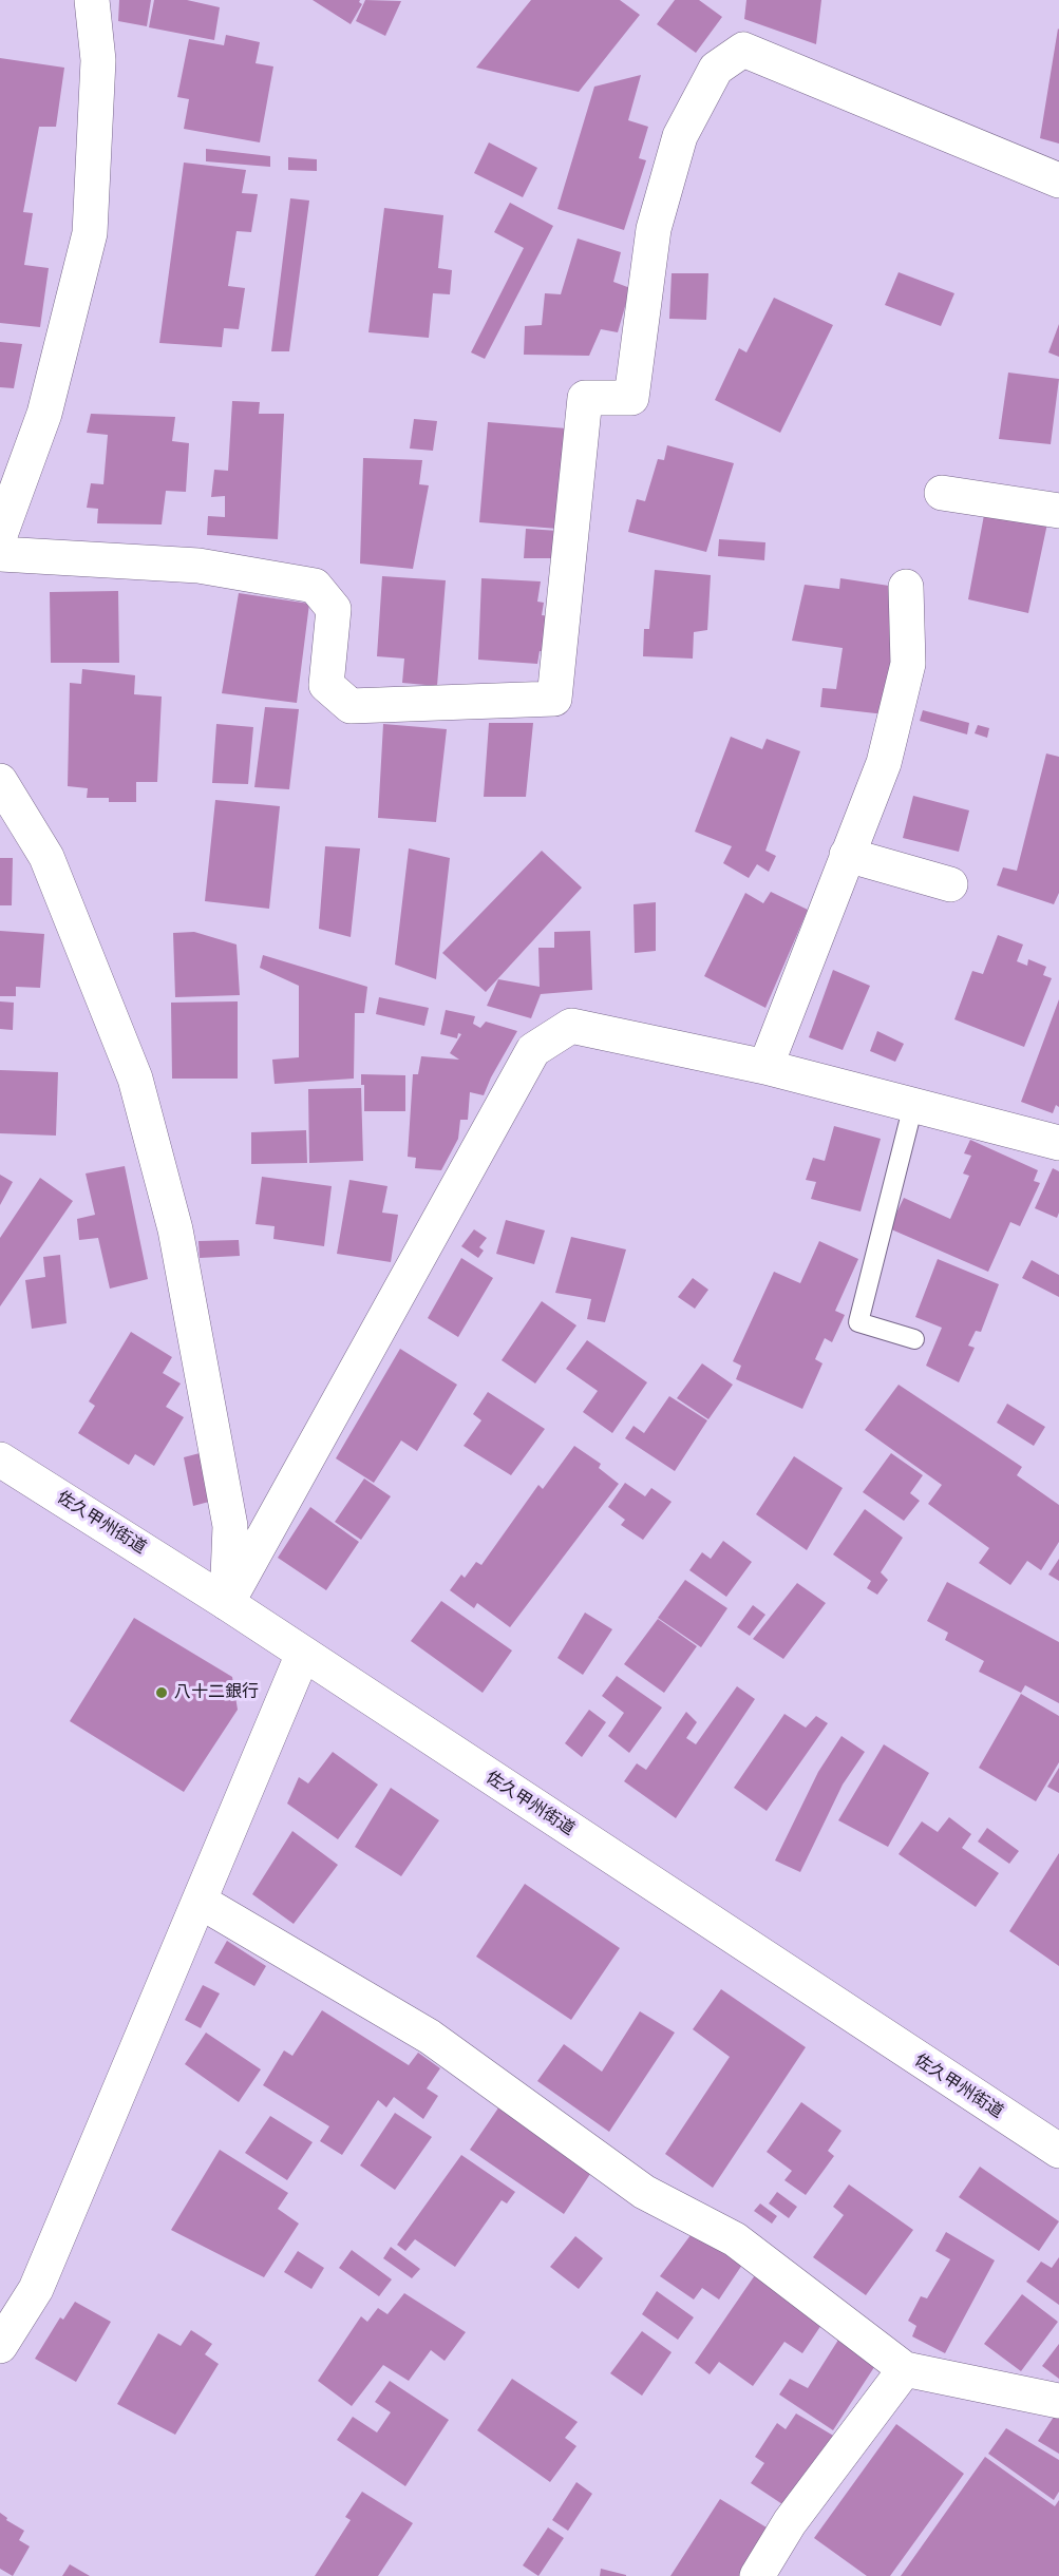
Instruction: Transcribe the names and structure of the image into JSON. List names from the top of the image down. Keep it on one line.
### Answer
{"streets":{"street":["佐久甲州街道"]},"places":["八十二銀行"]}
